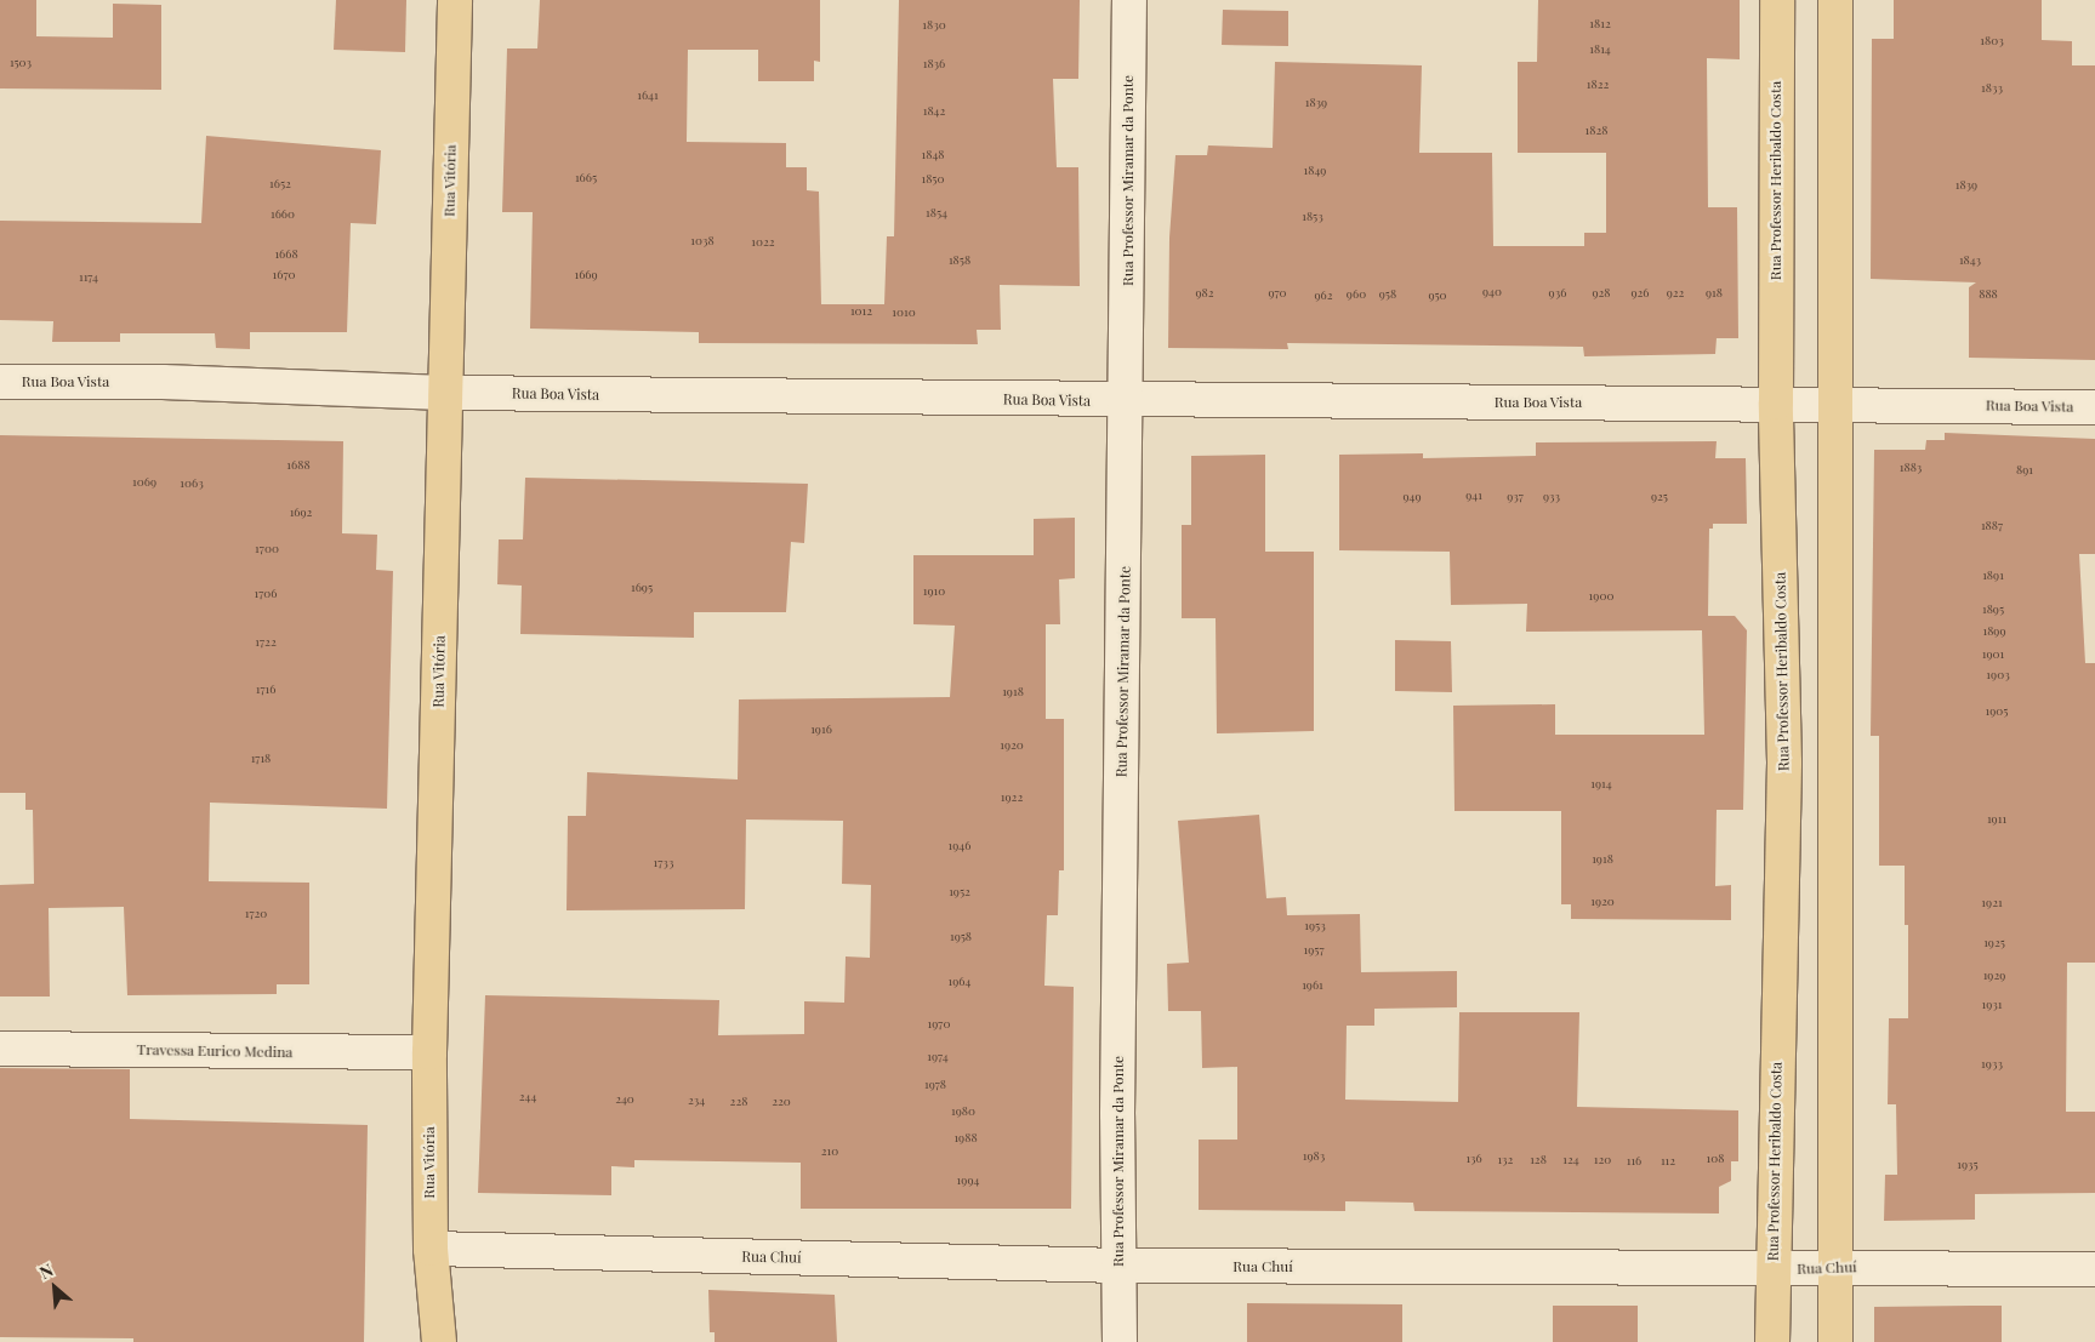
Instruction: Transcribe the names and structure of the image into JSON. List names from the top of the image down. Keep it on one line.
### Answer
{"streets":{"main road":["Rua Vitória","Rua Professor Heribaldo Costa"],"street":["Rua Professor Miramar da Ponte","Rua Boa Vista","Travessa Eurico Medina","Rua Chuí"]},"crossings":[["Rua Vitória","Rua Boa Vista"],["Rua Vitória","Travessa Eurico Medina"],["Rua Vitória","Rua Chuí"],["Rua Professor Miramar da Ponte","Rua Boa Vista"],["Rua Professor Miramar da Ponte","Rua Chuí"],["Rua Professor Heribaldo Costa","Rua Boa Vista"],["Rua Professor Heribaldo Costa","Rua Chuí"]],"house_numbers":["1812","1830","1803","1814","1503","1836","1822","1833","1641","1839","1842","1828","1848","1849","1665","1850","1652","1839","1854","1660","1853","1038","1022","1668","1858","1843","1670","1669","1174","940","982","970","936","928","926","922","918","960","958","888","962","950","1012","1010","1688","1883","891","1069","1063","941","949","937","933","925","1692","1887","1700","1891","1695","1910","1706","1900","1895","1899","1722","1901","1903","1716","1918","1905","1916","1920","1718","1914","1922","1911","1946","1918","1733","1952","1920","1921","1720","1953","1958","1925","1957","1929","1964","1961","1931","1970","1974","1933","1978","244","240","234","228","220","1980","1988","210","1983","136","108","132","128","124","120","116","112","1935","1994"],"north":"top left"}
